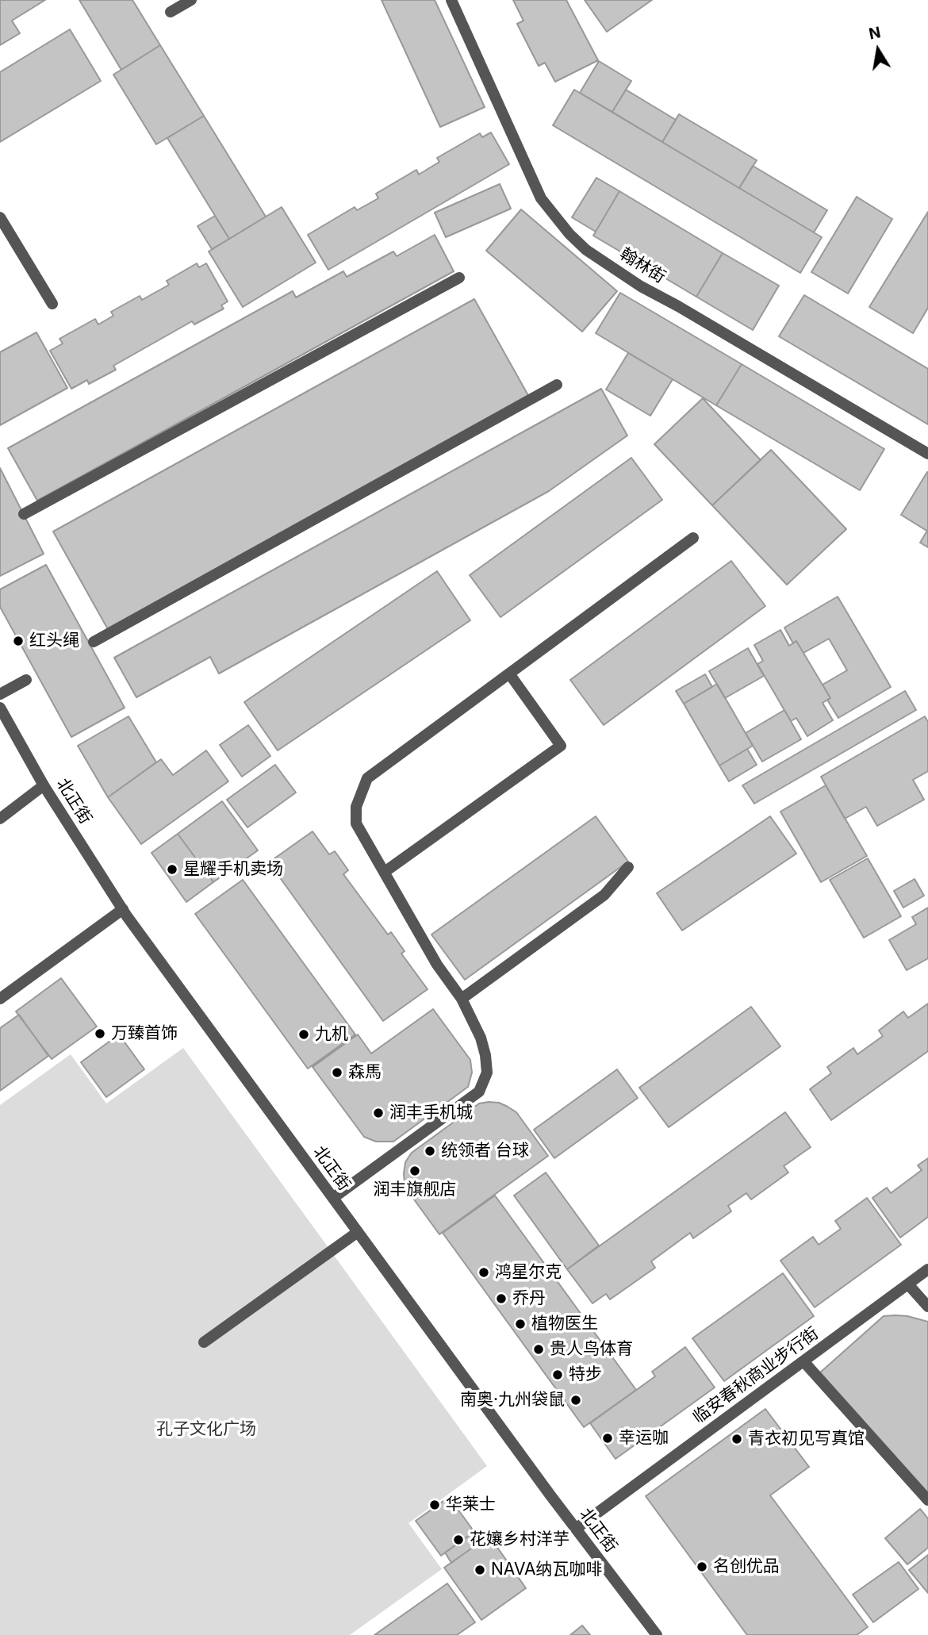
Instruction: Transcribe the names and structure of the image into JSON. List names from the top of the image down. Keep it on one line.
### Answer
{"streets":{"street":["翰林街","北正街","临安春秋商业步行街"]},"crossings":[["北正街","临安春秋商业步行街"]],"parks":["孔子文化广场"],"places":["红头绳","星耀手机卖场","万臻首饰","九机","森馬","润丰手机城","统领者 台球","润丰旗舰店","鸿星尔克","乔丹","植物医生","贵人鸟体育","特步","南奥·九州袋鼠","幸运咖","青衣初见写真馆","华莱士","花孃乡村洋芋","名创优品","NAVA纳瓦咖啡"],"north":"top"}
